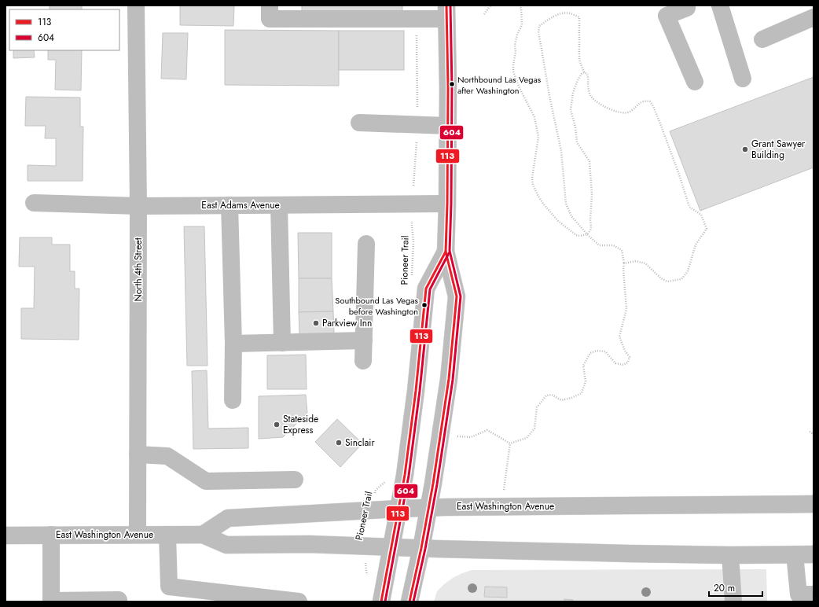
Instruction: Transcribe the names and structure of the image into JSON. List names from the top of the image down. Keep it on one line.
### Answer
{"streets":{"main road":["East Adams Avenue","North 4th Street","East Washington Avenue"],"path":["Pioneer Trail"]},"crossings":[["East Adams Avenue","Pioneer Trail"],["East Adams Avenue","North 4th Street"],["Pioneer Trail","East Washington Avenue"],["North 4th Street","East Washington Avenue"]],"places":["Northbound Las Vegas after Washington","Grant Sawyer Building","Southbound Las Vegas before Washington","Parkview Inn","Stateside Express","Sinclair"],"lines":["transit line 113","transit line 604"],"legend":["113","604"],"scale_bar":"20 m"}
